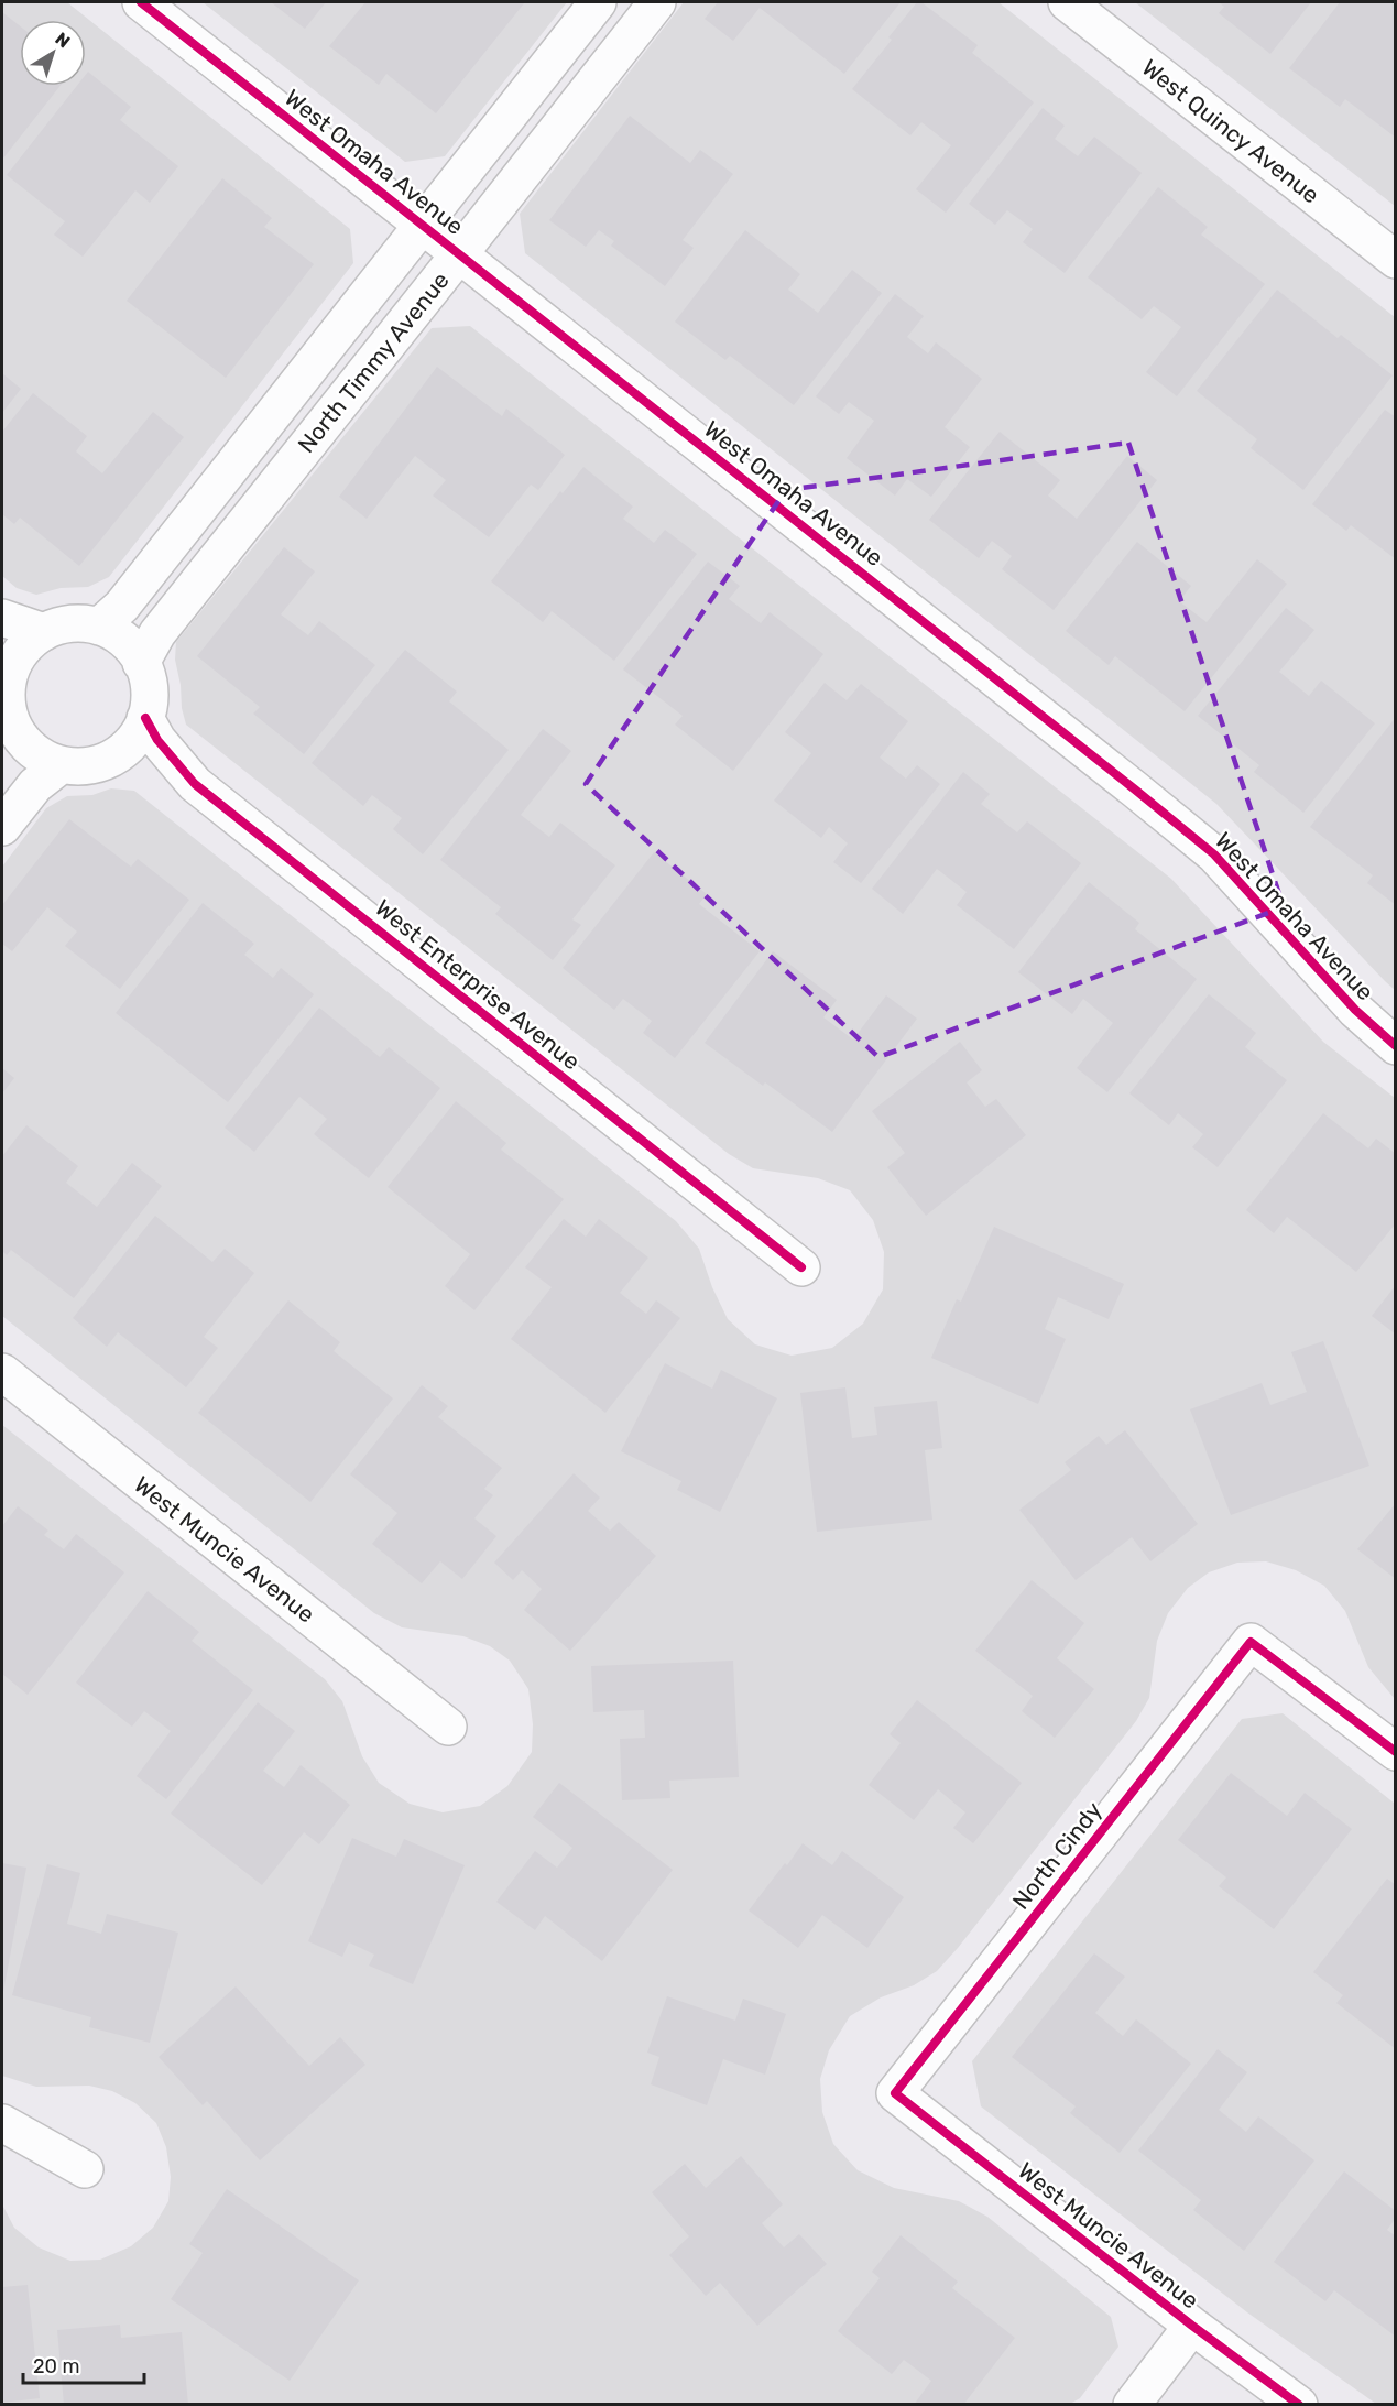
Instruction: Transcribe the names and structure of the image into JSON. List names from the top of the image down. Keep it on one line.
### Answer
{"streets":{"street":["West Quincy Avenue","West Omaha Avenue","North Timmy Avenue","West Enterprise Avenue","West Muncie Avenue","North Cindy"]},"crossings":[["West Omaha Avenue","North Timmy Avenue"],["North Timmy Avenue","West Enterprise Avenue"],["West Muncie Avenue","North Cindy"]],"scale_bar":"20 m","north":"top right"}
